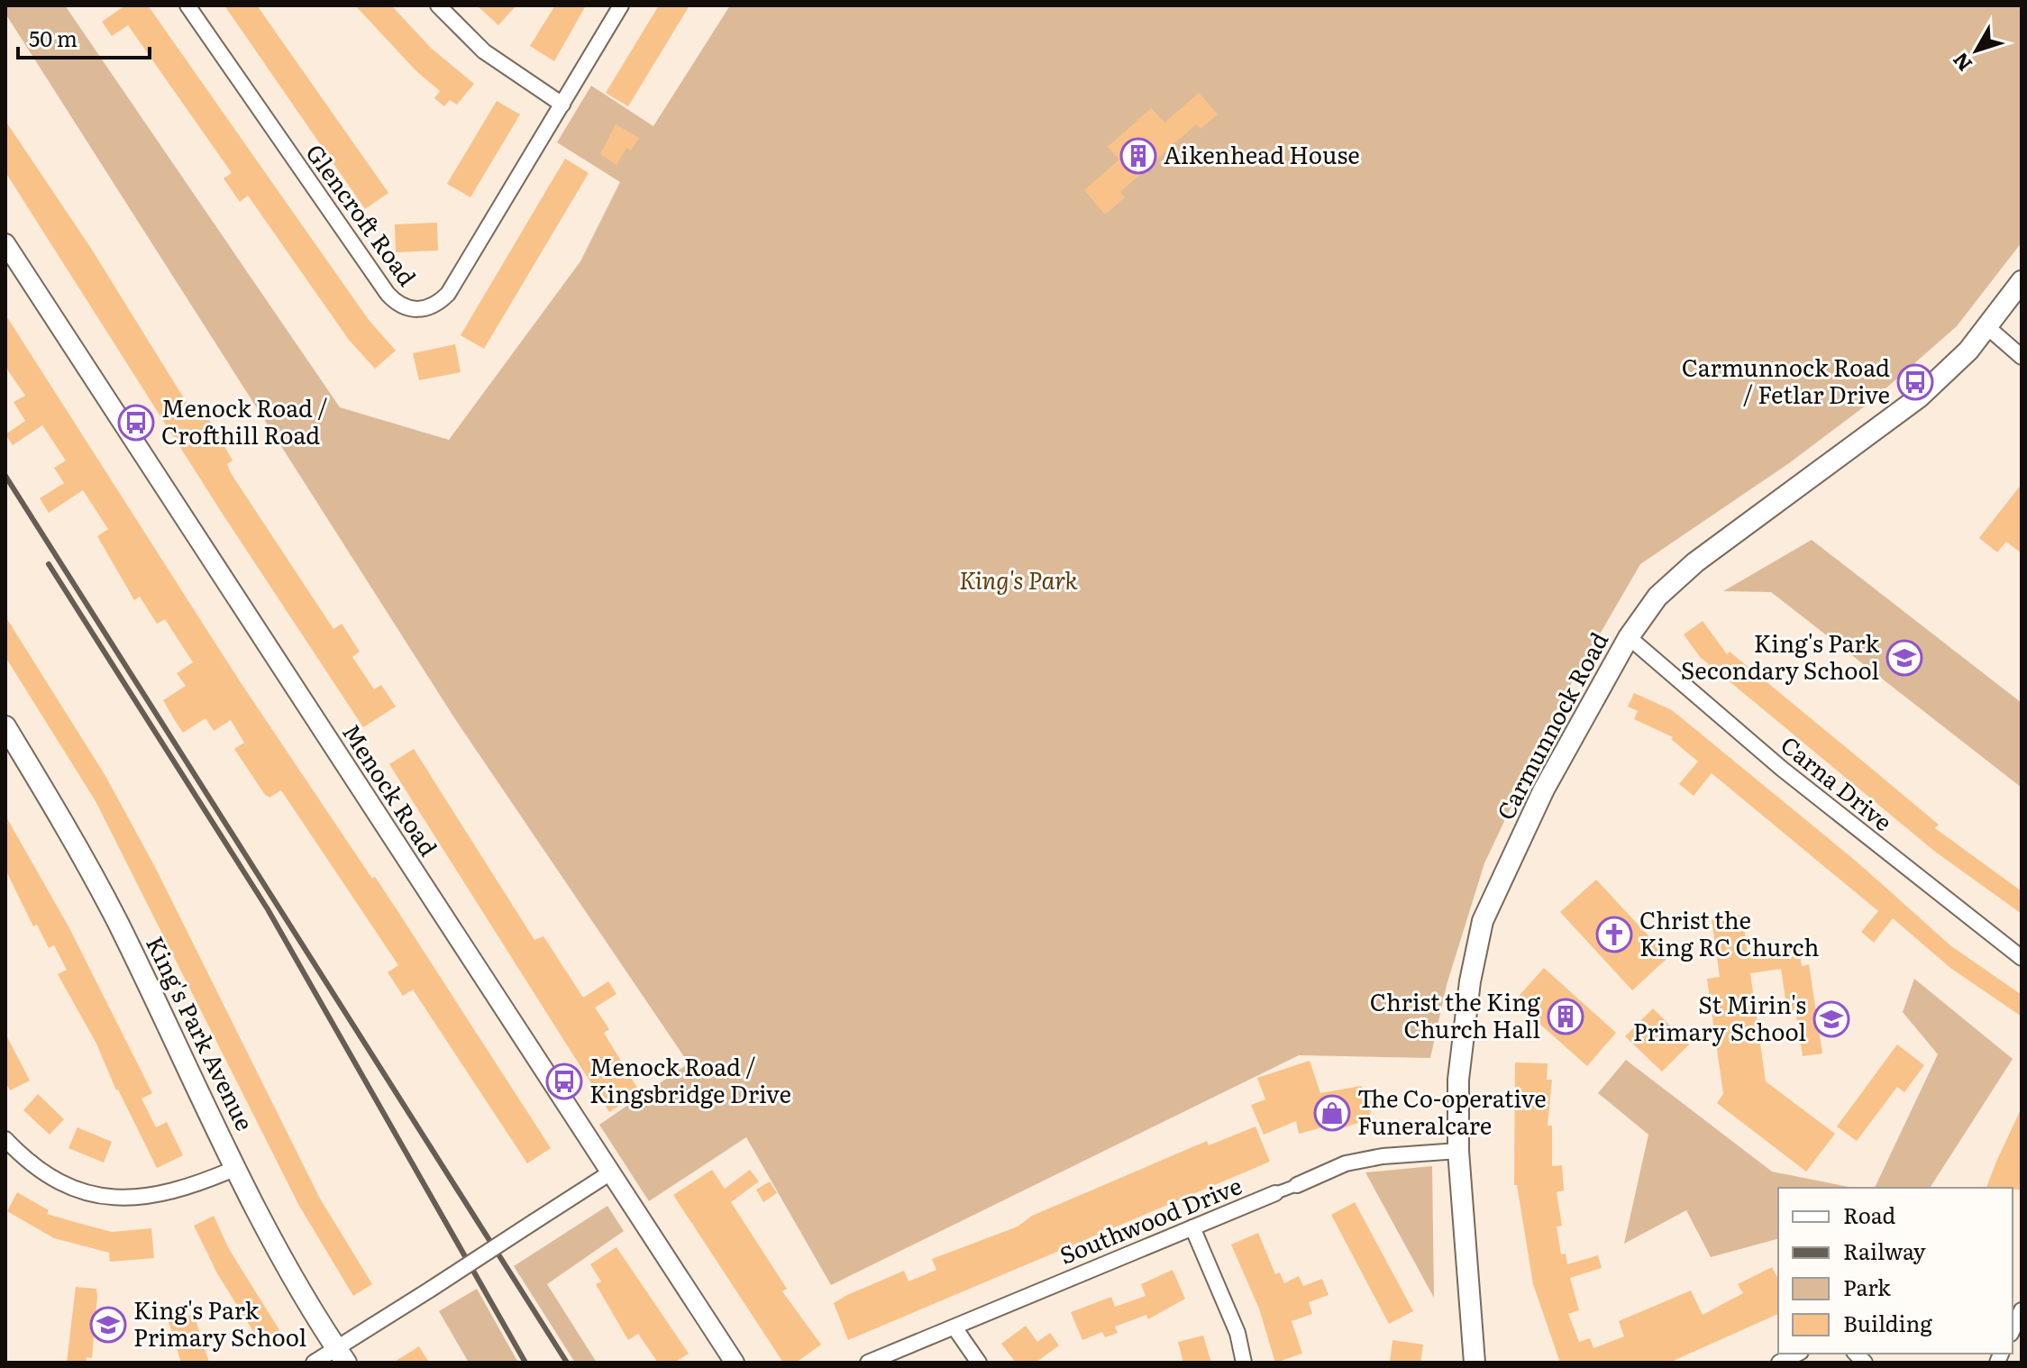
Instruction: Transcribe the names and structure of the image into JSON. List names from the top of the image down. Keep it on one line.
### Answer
{"streets":{"main road":["Carmunnock Road","King's Park Avenue"],"street":["Glencroft Road","Carna Drive","Menock Road","Southwood Drive"]},"crossings":[["Carmunnock Road","Carna Drive"],["Carmunnock Road","Southwood Drive"]],"parks":["King's Park"],"places":{"building":["Aikenhead House","Christ the King Church Hall"],"bus stop":["Carmunnock Road / Fetlar Drive","Menock Road / Crofthill Road","Menock Road / Kingsbridge Drive"],"school or university":["King's Park Secondary School","St Mirin's Primary School","King's Park Primary School"],"church":["Christ the King RC Church"],"shop":["The Co-operative Funeralcare"]},"legend":["Road","Railway","Park","Building"],"scale_bar":"50 m","north":"bottom left"}
